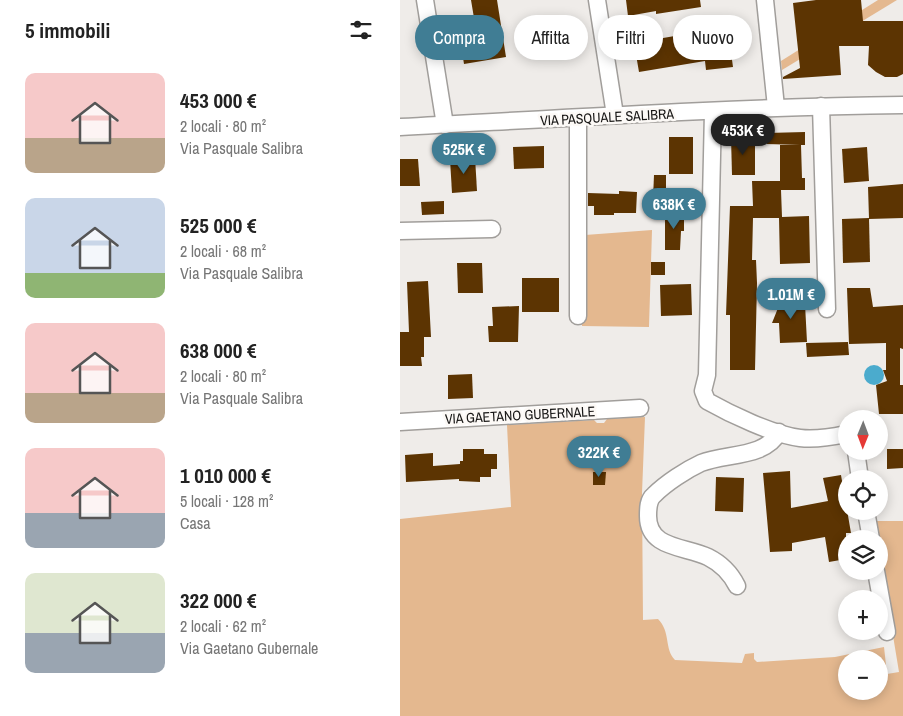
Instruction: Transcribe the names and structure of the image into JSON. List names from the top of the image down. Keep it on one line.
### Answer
{"streets":{"street":["VIA PASQUALE SALIBRA","VIA GAETANO GUBERNALE"]},"north":"bottom","page":{"heading":"5 immobili","chip":["Compra","Affitta","Filtri","Nuovo"],"list":[{"name":"453 000 €","note":"2 locali · 80 m² · Via Pasquale Salibra"},{"name":"525 000 €","note":"2 locali · 68 m² · Via Pasquale Salibra"},{"name":"638 000 €","note":"2 locali · 80 m² · Via Pasquale Salibra"},{"name":"1 010 000 €","note":"5 locali · 128 m² · Casa"},{"name":"322 000 €","note":"2 locali · 62 m² · Via Gaetano Gubernale"}],"price":["453K €","525K €","638K €","1.01M €","322K €"],"map_buttons":["+","−"]}}
